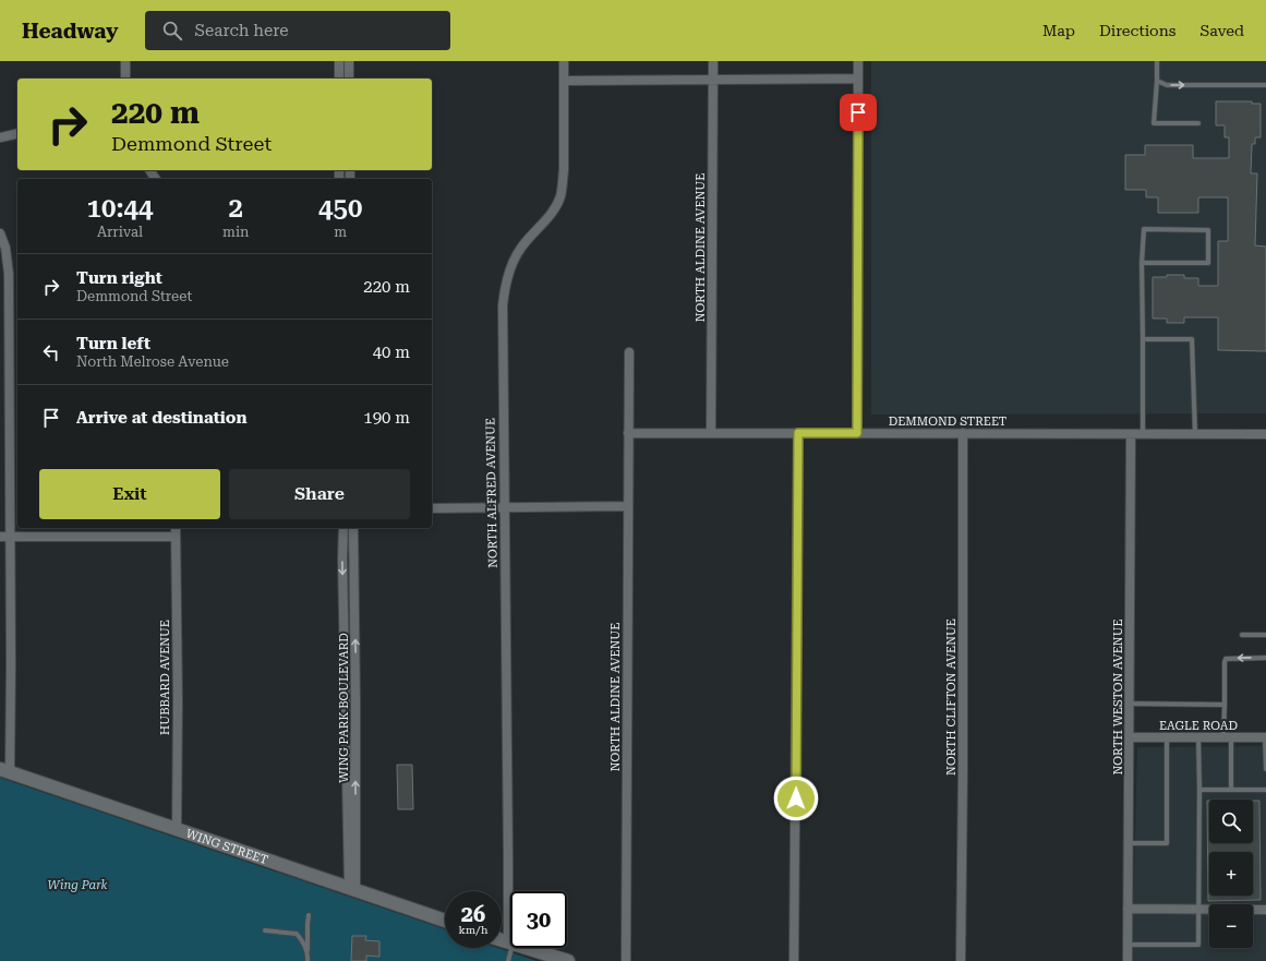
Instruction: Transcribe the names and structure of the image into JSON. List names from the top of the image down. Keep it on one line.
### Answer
{"streets":{"street":["NORTH ALDINE AVENUE","DEMMOND STREET","NORTH ALFRED AVENUE","HUBBARD AVENUE","NORTH CLIFTON AVENUE","NORTH WESTON AVENUE","WING PARK BOULEVARD","EAGLE ROAD","WING STREET"]},"crossings":[["NORTH ALDINE AVENUE","DEMMOND STREET"],["DEMMOND STREET","NORTH CLIFTON AVENUE"],["DEMMOND STREET","NORTH WESTON AVENUE"],["HUBBARD AVENUE","WING STREET"],["NORTH WESTON AVENUE","EAGLE ROAD"],["WING PARK BOULEVARD","WING STREET"]],"parks":["Wing Park"],"page":{"header":"Headway","search":"Search here","nav":["Map","Directions","Saved"],"turn":["220 m","Demmond Street"],"eta":["10:44","Arrival","2","min","450","m"],"list":[{"name":"Turn right","note":"Demmond Street","value":"220 m"},{"name":"Turn left","note":"North Melrose Avenue","value":"40 m"},{"name":"Arrive at destination","value":"190 m"}],"buttons":["Exit","Share"],"map_buttons":["+","−"],"speed":"26 km/h","limit":"30"}}
